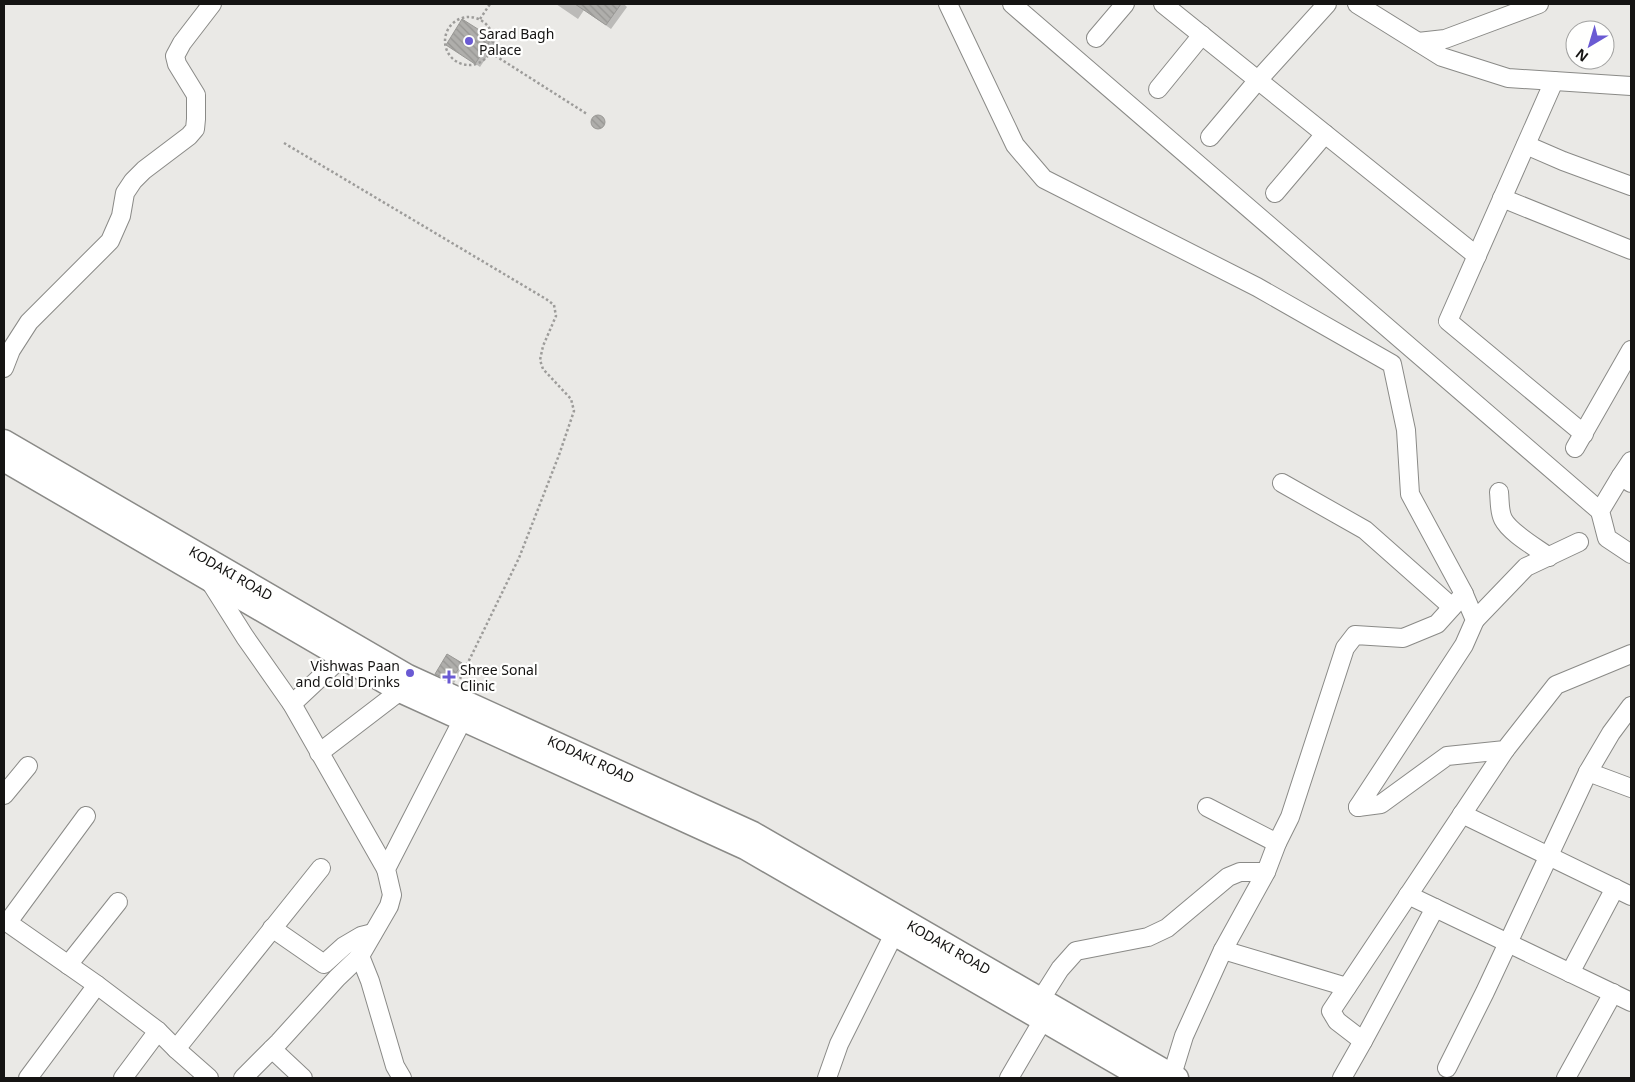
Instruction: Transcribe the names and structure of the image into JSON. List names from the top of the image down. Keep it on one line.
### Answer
{"streets":{"main road":["KODAKI ROAD"]},"places":{"other":["Sarad Bagh Palace","Vishwas Paan and Cold Drinks"],"health":["Shree Sonal Clinic"]},"north":"bottom left"}
